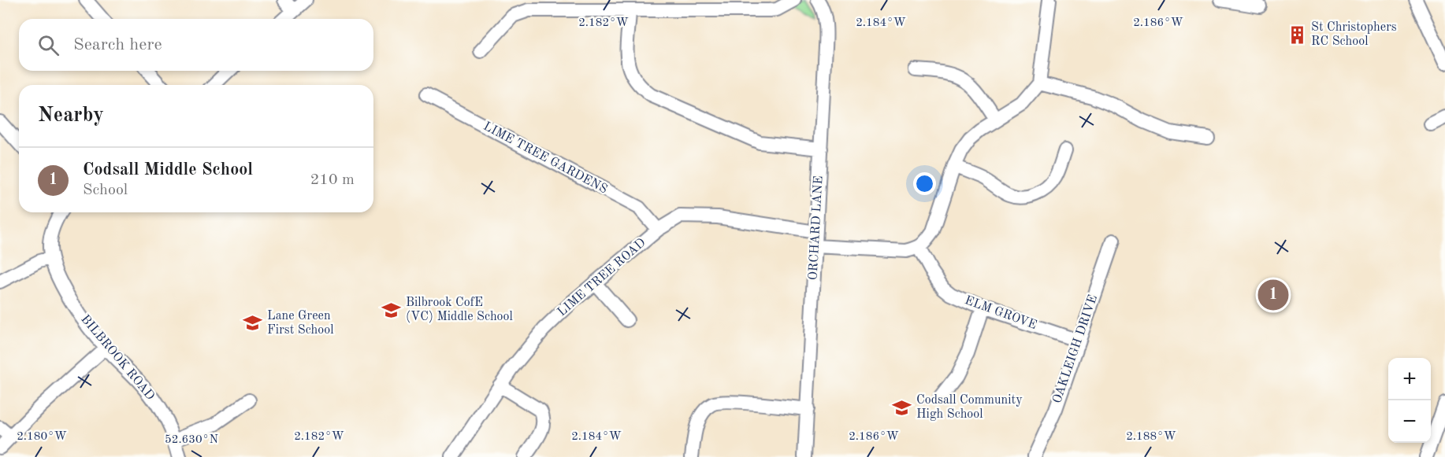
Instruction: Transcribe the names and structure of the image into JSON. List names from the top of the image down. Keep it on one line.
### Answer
{"streets":{"street":["LIME TREE GARDENS","ORCHARD LANE","LIME TREE ROAD","ELM GROVE","OAKLEIGH DRIVE","BILBROOK ROAD"]},"crossings":[["LIME TREE GARDENS","LIME TREE ROAD"],["ORCHARD LANE","LIME TREE ROAD"],["ELM GROVE","OAKLEIGH DRIVE"]],"places":{"building":["St Christophers RC School"],"school or university":["Bilbrook CofE (VC) Middle School","Lane Green First School","Codsall Community High School"]},"page":{"search":"Search here","heading":"Nearby","list":[{"mark":"1","name":"Codsall Middle School","note":"School","value":"210 m"}],"pins":"1","map_buttons":["+","−"]},"coordinates":["2.182°W","2.184°W","2.186°W","2.180°W","2.188°W","52.630°N"]}
